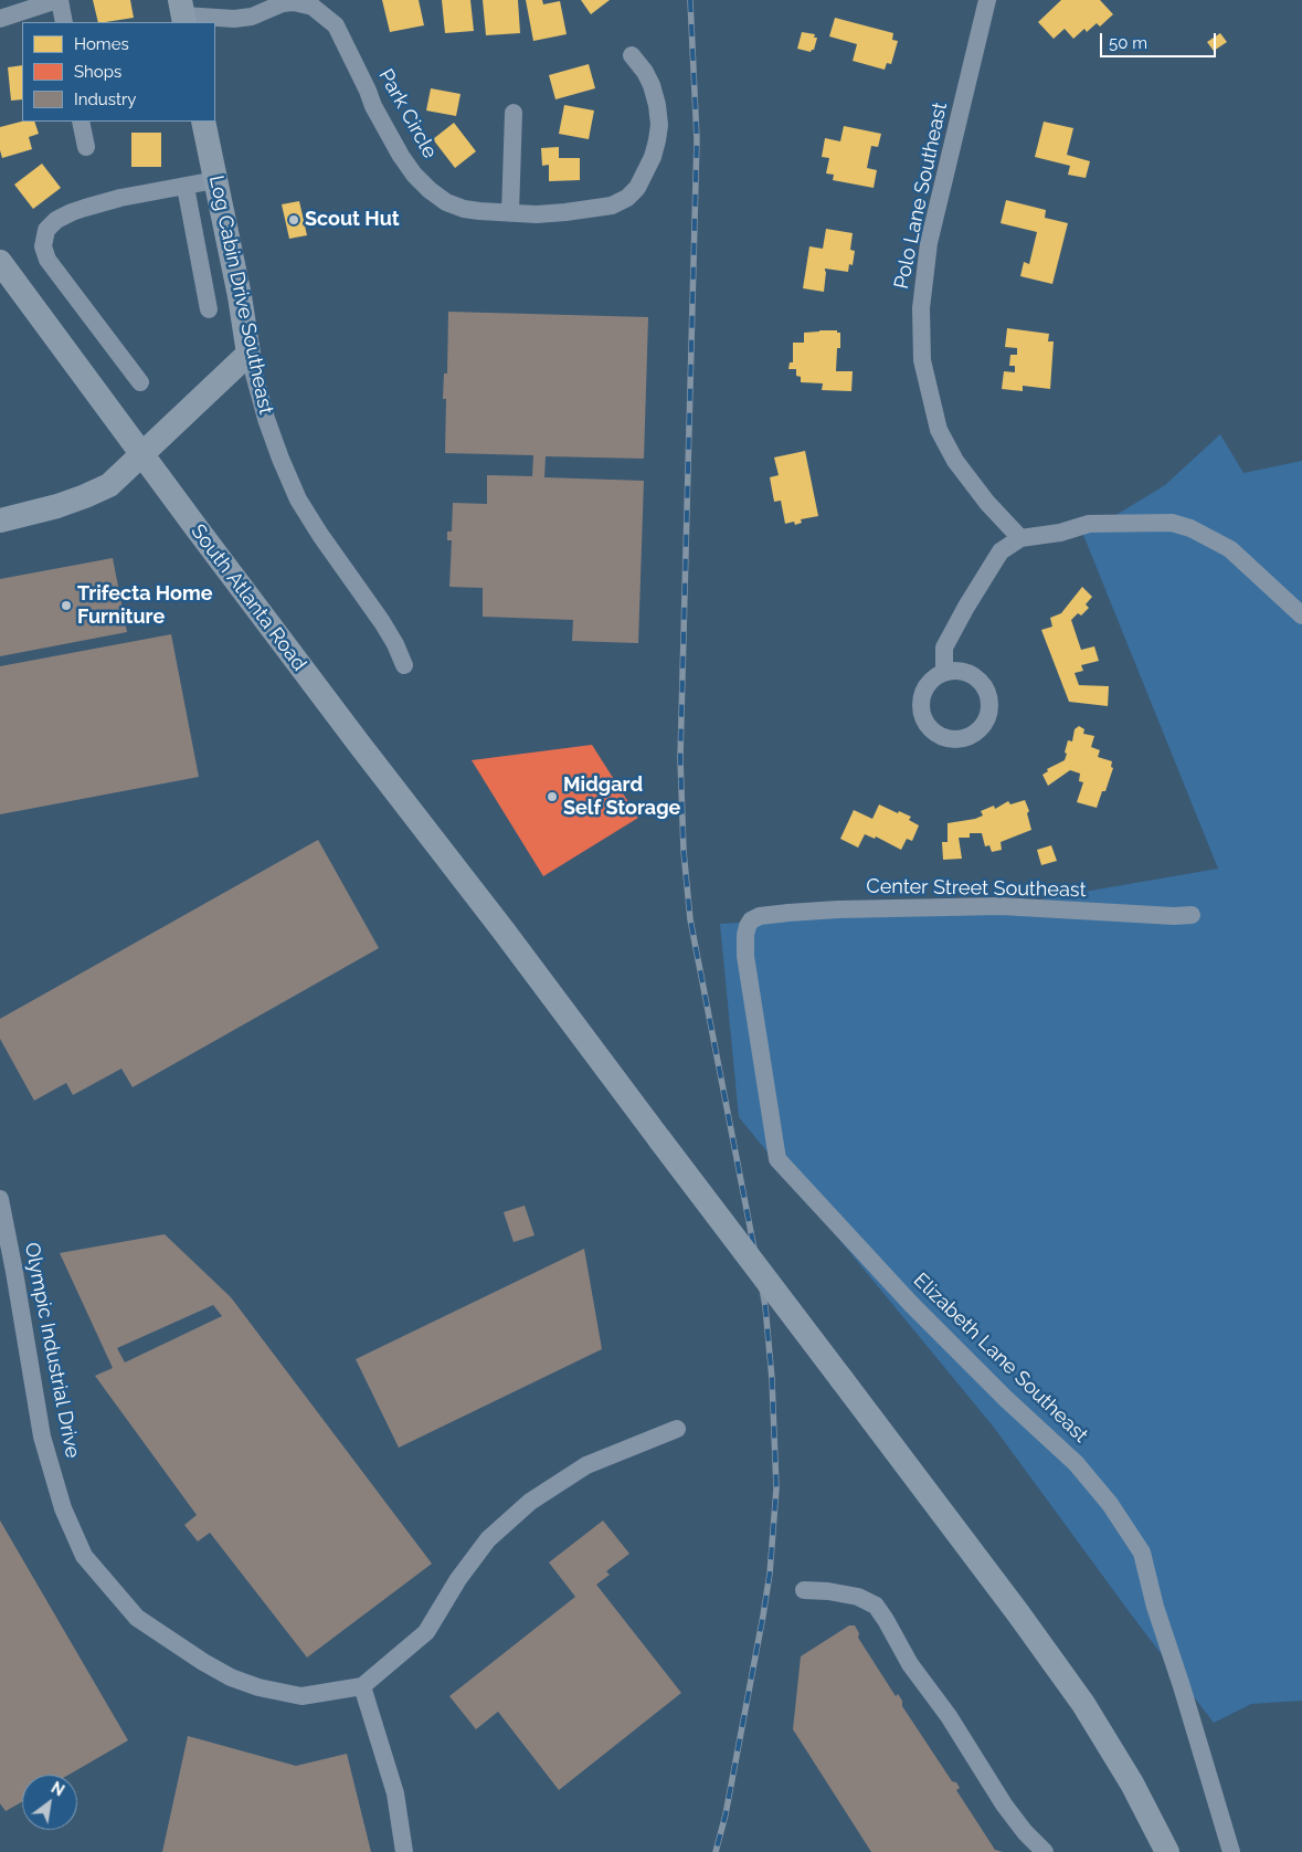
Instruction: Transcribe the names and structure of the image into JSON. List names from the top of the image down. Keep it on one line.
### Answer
{"streets":{"main road":["Log Cabin Drive Southeast","South Atlanta Road"],"street":["Park Circle","Polo Lane Southeast","Center Street Southeast","Olympic Industrial Drive","Elizabeth Lane Southeast"]},"crossings":[["Center Street Southeast","Elizabeth Lane Southeast"]],"places":["Scout Hut","Trifecta Home Furniture","Midgard Self Storage"],"legend":["Homes","Shops","Industry"],"scale_bar":"50 m","north":"top right"}
